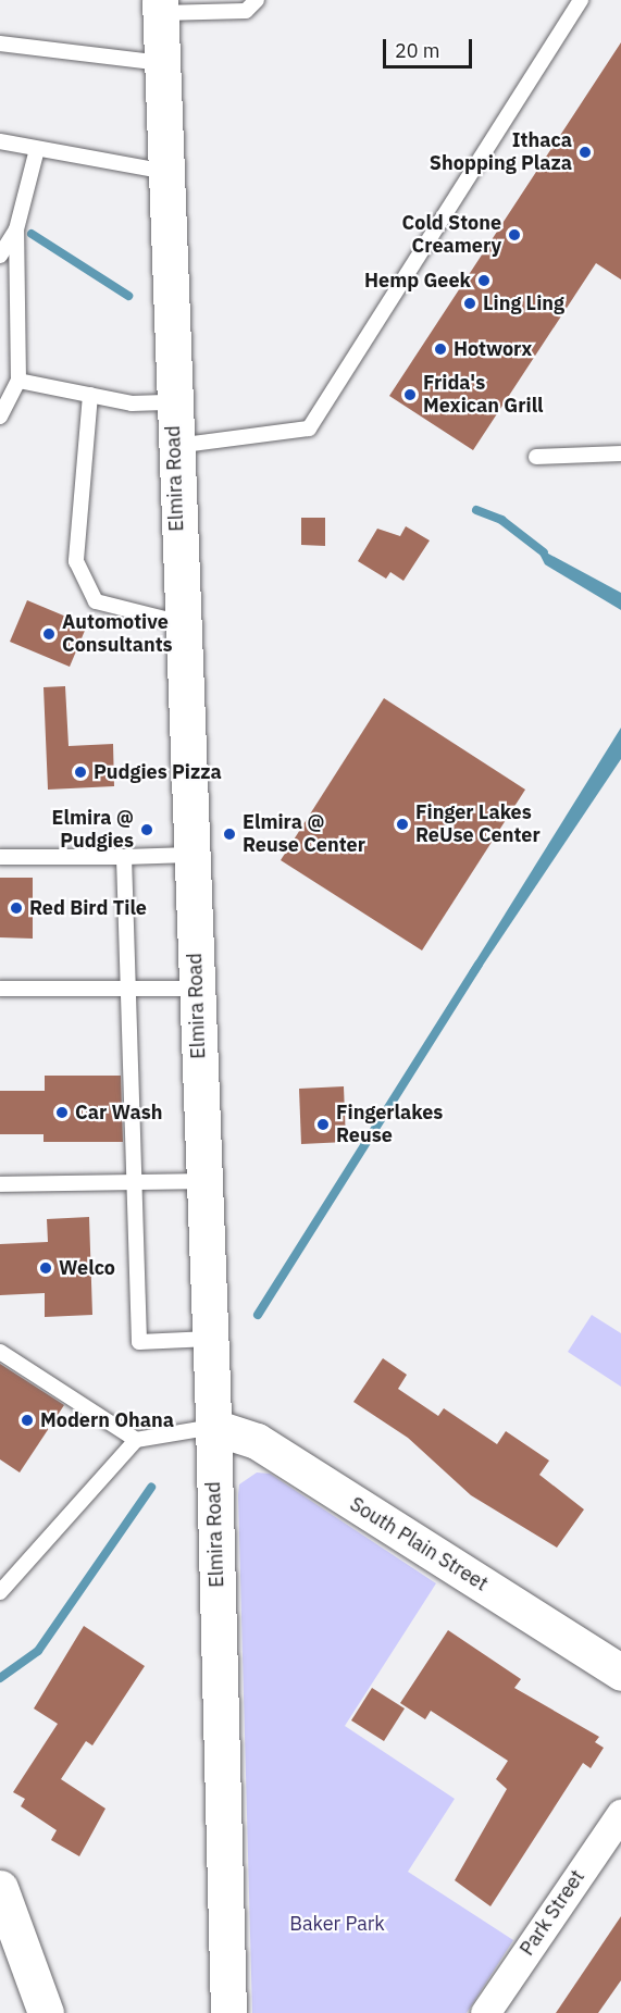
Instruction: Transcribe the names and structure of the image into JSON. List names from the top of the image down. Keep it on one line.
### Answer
{"streets":{"street":["Elmira Road","South Plain Street","Park Street"]},"crossings":[["Elmira Road","South Plain Street"]],"parks":["Baker Park"],"places":["Ithaca Shopping Plaza","Cold Stone Creamery","Hemp Geek","Ling Ling","Hotworx","Frida's Mexican Grill","Automotive Consultants","Pudgies Pizza","Finger Lakes ReUse Center","Elmira @ Pudgies","Elmira @ Reuse Center","Red Bird Tile","Car Wash","Fingerlakes Reuse","Welco","Modern Ohana"],"scale_bar":"20 m"}
